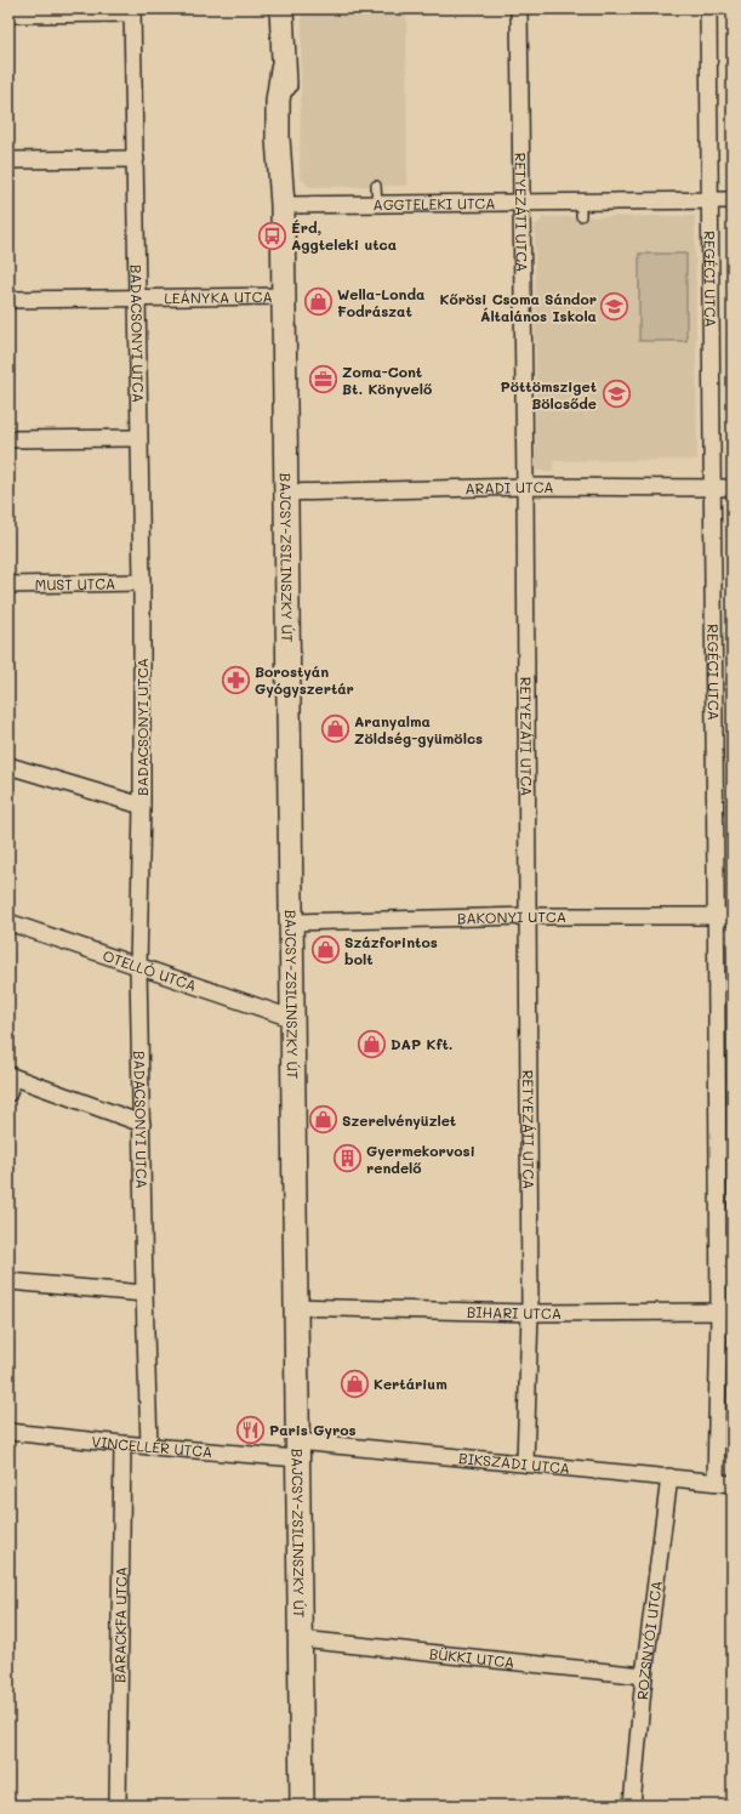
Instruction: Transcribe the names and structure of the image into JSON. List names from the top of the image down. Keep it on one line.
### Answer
{"streets":{"main road":["BAJCSY-ZSILINSZKY ÚT"],"street":["AGGTELEKI UTCA","RETYEZÁTI UTCA","REGÉCI UTCA","LEÁNYKA UTCA","BADACSONYI UTCA","ARADI UTCA","MUST UTCA","BAKONYI UTCA","OTELLÓ UTCA","BIHARI UTCA","VINCELLÉR UTCA","BIKSZÁDI UTCA","BARACKFA UTCA","ROZSNYÓI UTCA","BÜKKI UTCA"]},"crossings":[["AGGTELEKI UTCA","RETYEZÁTI UTCA"],["AGGTELEKI UTCA","REGÉCI UTCA"],["AGGTELEKI UTCA","BAJCSY-ZSILINSZKY ÚT"],["RETYEZÁTI UTCA","ARADI UTCA"],["RETYEZÁTI UTCA","BAKONYI UTCA"],["RETYEZÁTI UTCA","BIHARI UTCA"],["RETYEZÁTI UTCA","BIKSZÁDI UTCA"],["REGÉCI UTCA","ARADI UTCA"],["REGÉCI UTCA","BAKONYI UTCA"],["REGÉCI UTCA","BIHARI UTCA"],["REGÉCI UTCA","BIKSZÁDI UTCA"],["LEÁNYKA UTCA","BADACSONYI UTCA"],["LEÁNYKA UTCA","BAJCSY-ZSILINSZKY ÚT"],["BADACSONYI UTCA","MUST UTCA"],["BADACSONYI UTCA","OTELLÓ UTCA"],["BADACSONYI UTCA","VINCELLÉR UTCA"],["ARADI UTCA","BAJCSY-ZSILINSZKY ÚT"],["BAJCSY-ZSILINSZKY ÚT","BAKONYI UTCA"],["BAJCSY-ZSILINSZKY ÚT","OTELLÓ UTCA"],["BAJCSY-ZSILINSZKY ÚT","BIHARI UTCA"],["BAJCSY-ZSILINSZKY ÚT","VINCELLÉR UTCA"],["BAJCSY-ZSILINSZKY ÚT","BIKSZÁDI UTCA"],["BAJCSY-ZSILINSZKY ÚT","BÜKKI UTCA"],["VINCELLÉR UTCA","BIKSZÁDI UTCA"],["VINCELLÉR UTCA","BARACKFA UTCA"],["BIKSZÁDI UTCA","ROZSNYÓI UTCA"],["ROZSNYÓI UTCA","BÜKKI UTCA"]],"places":{"bus stop":["Érd, Aggteleki utca"],"shop":["Wella-Londa Fodrászat","Aranyalma Zöldség-gyümölcs","Százforintos bolt","DAP Kft.","Szerelvényüzlet","Kertárium"],"school or university":["Kőrösi Csoma Sándor Általános Iskola","Pöttömsziget Bölcsőde"],"office":["Zoma-Cont Bt. Könyvelő"],"pharmacy":["Borostyán Gyógyszertár"],"building":["Gyermekorvosi rendelő"],"restaurant":["Paris Gyros"]}}
